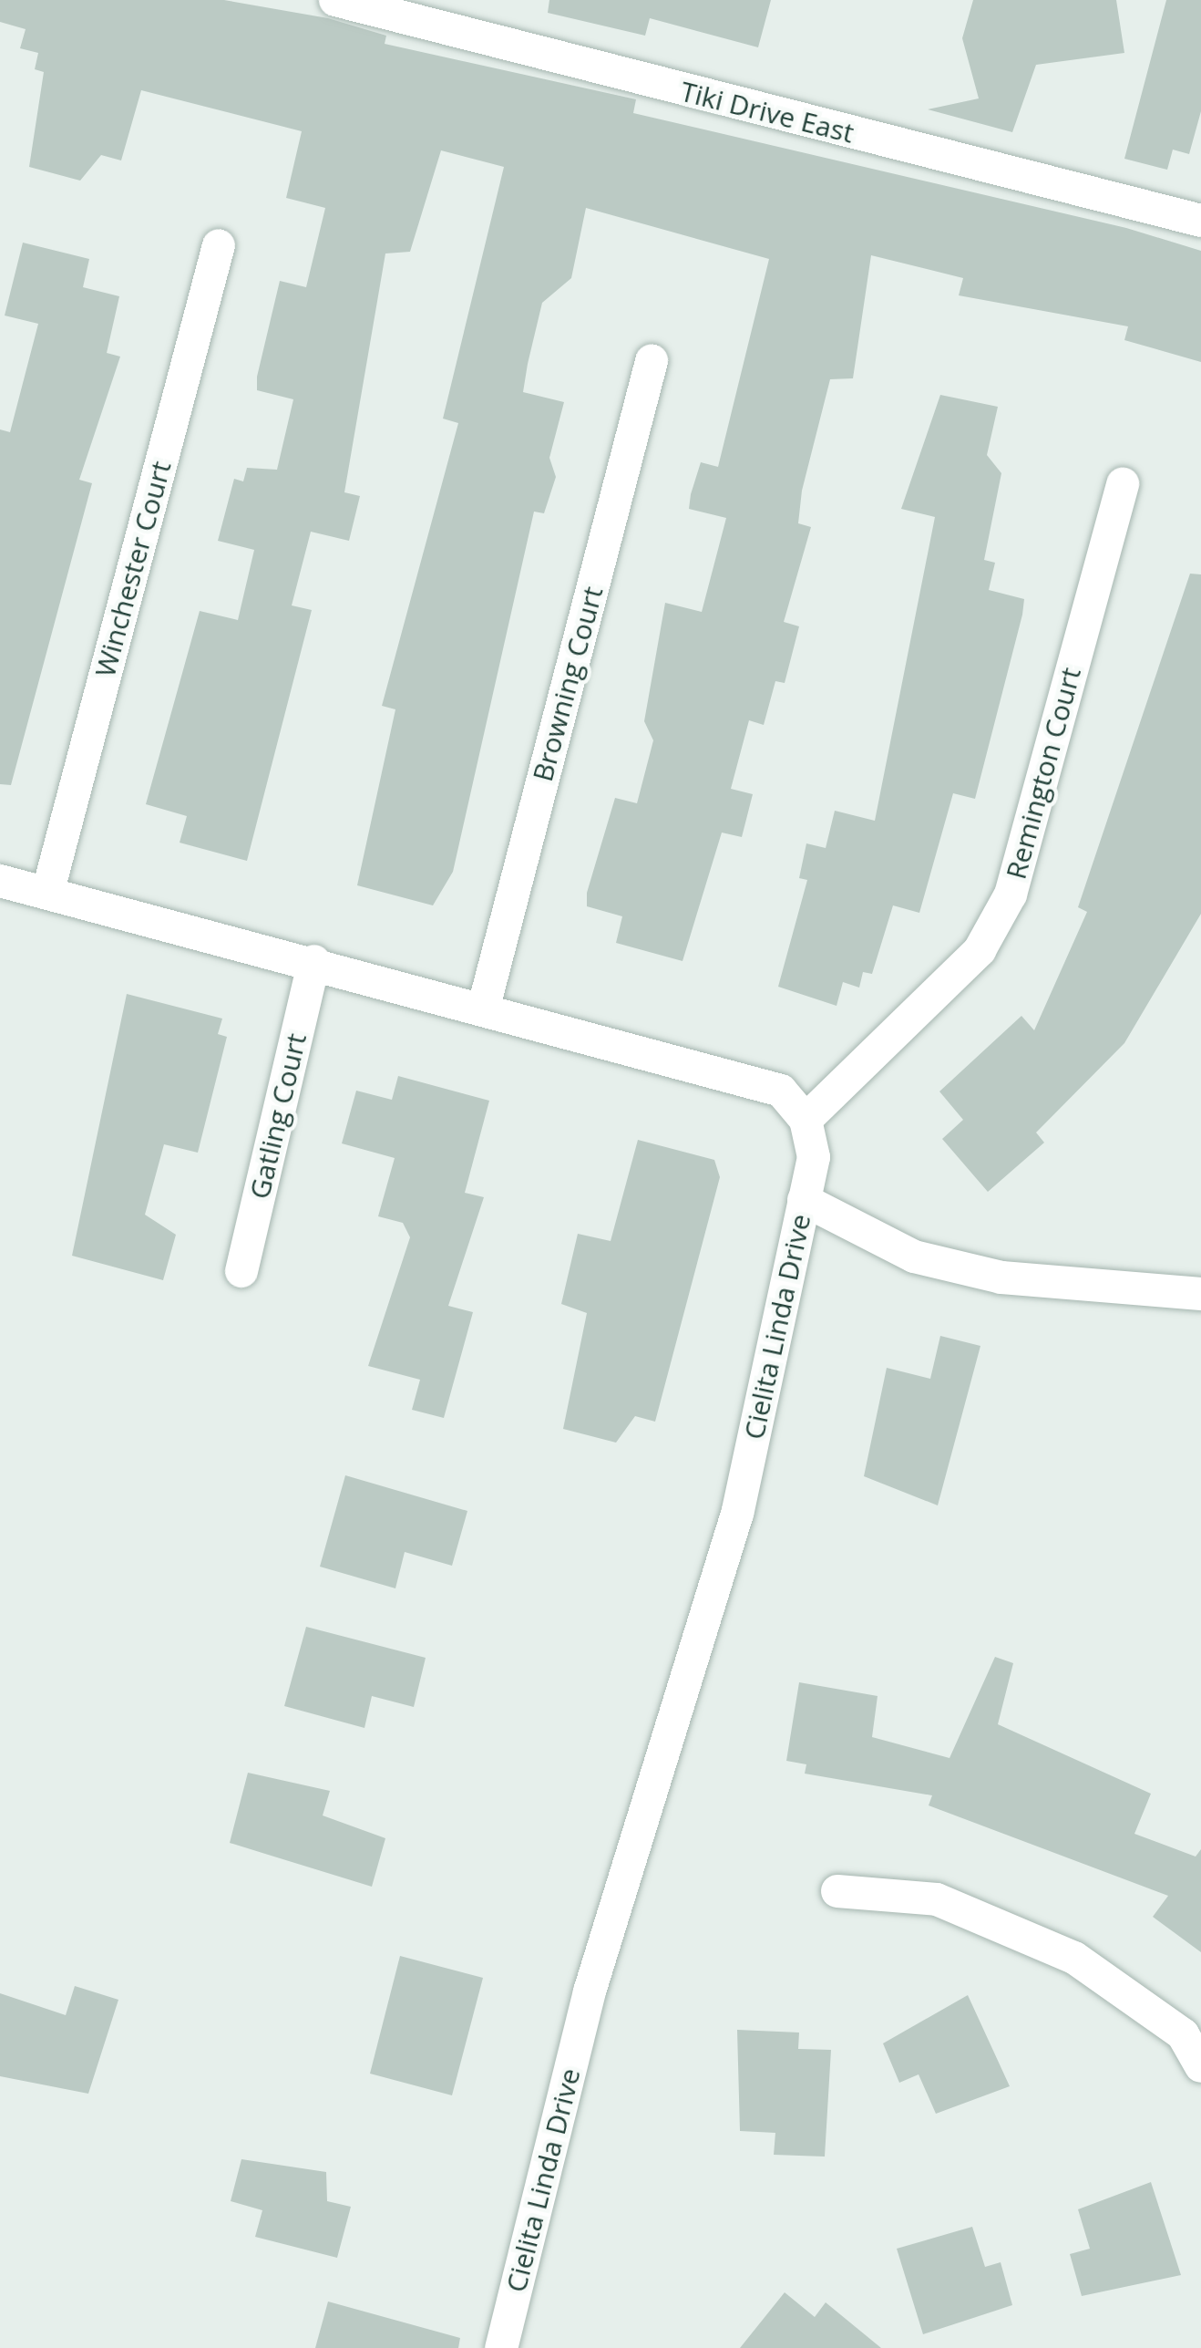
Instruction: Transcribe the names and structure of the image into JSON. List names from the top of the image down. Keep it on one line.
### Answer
{"streets":{"street":["Tiki Drive East","Winchester Court","Browning Court","Remington Court","Gatling Court","Cielita Linda Drive"]},"crossings":[["Remington Court","Cielita Linda Drive"]]}
